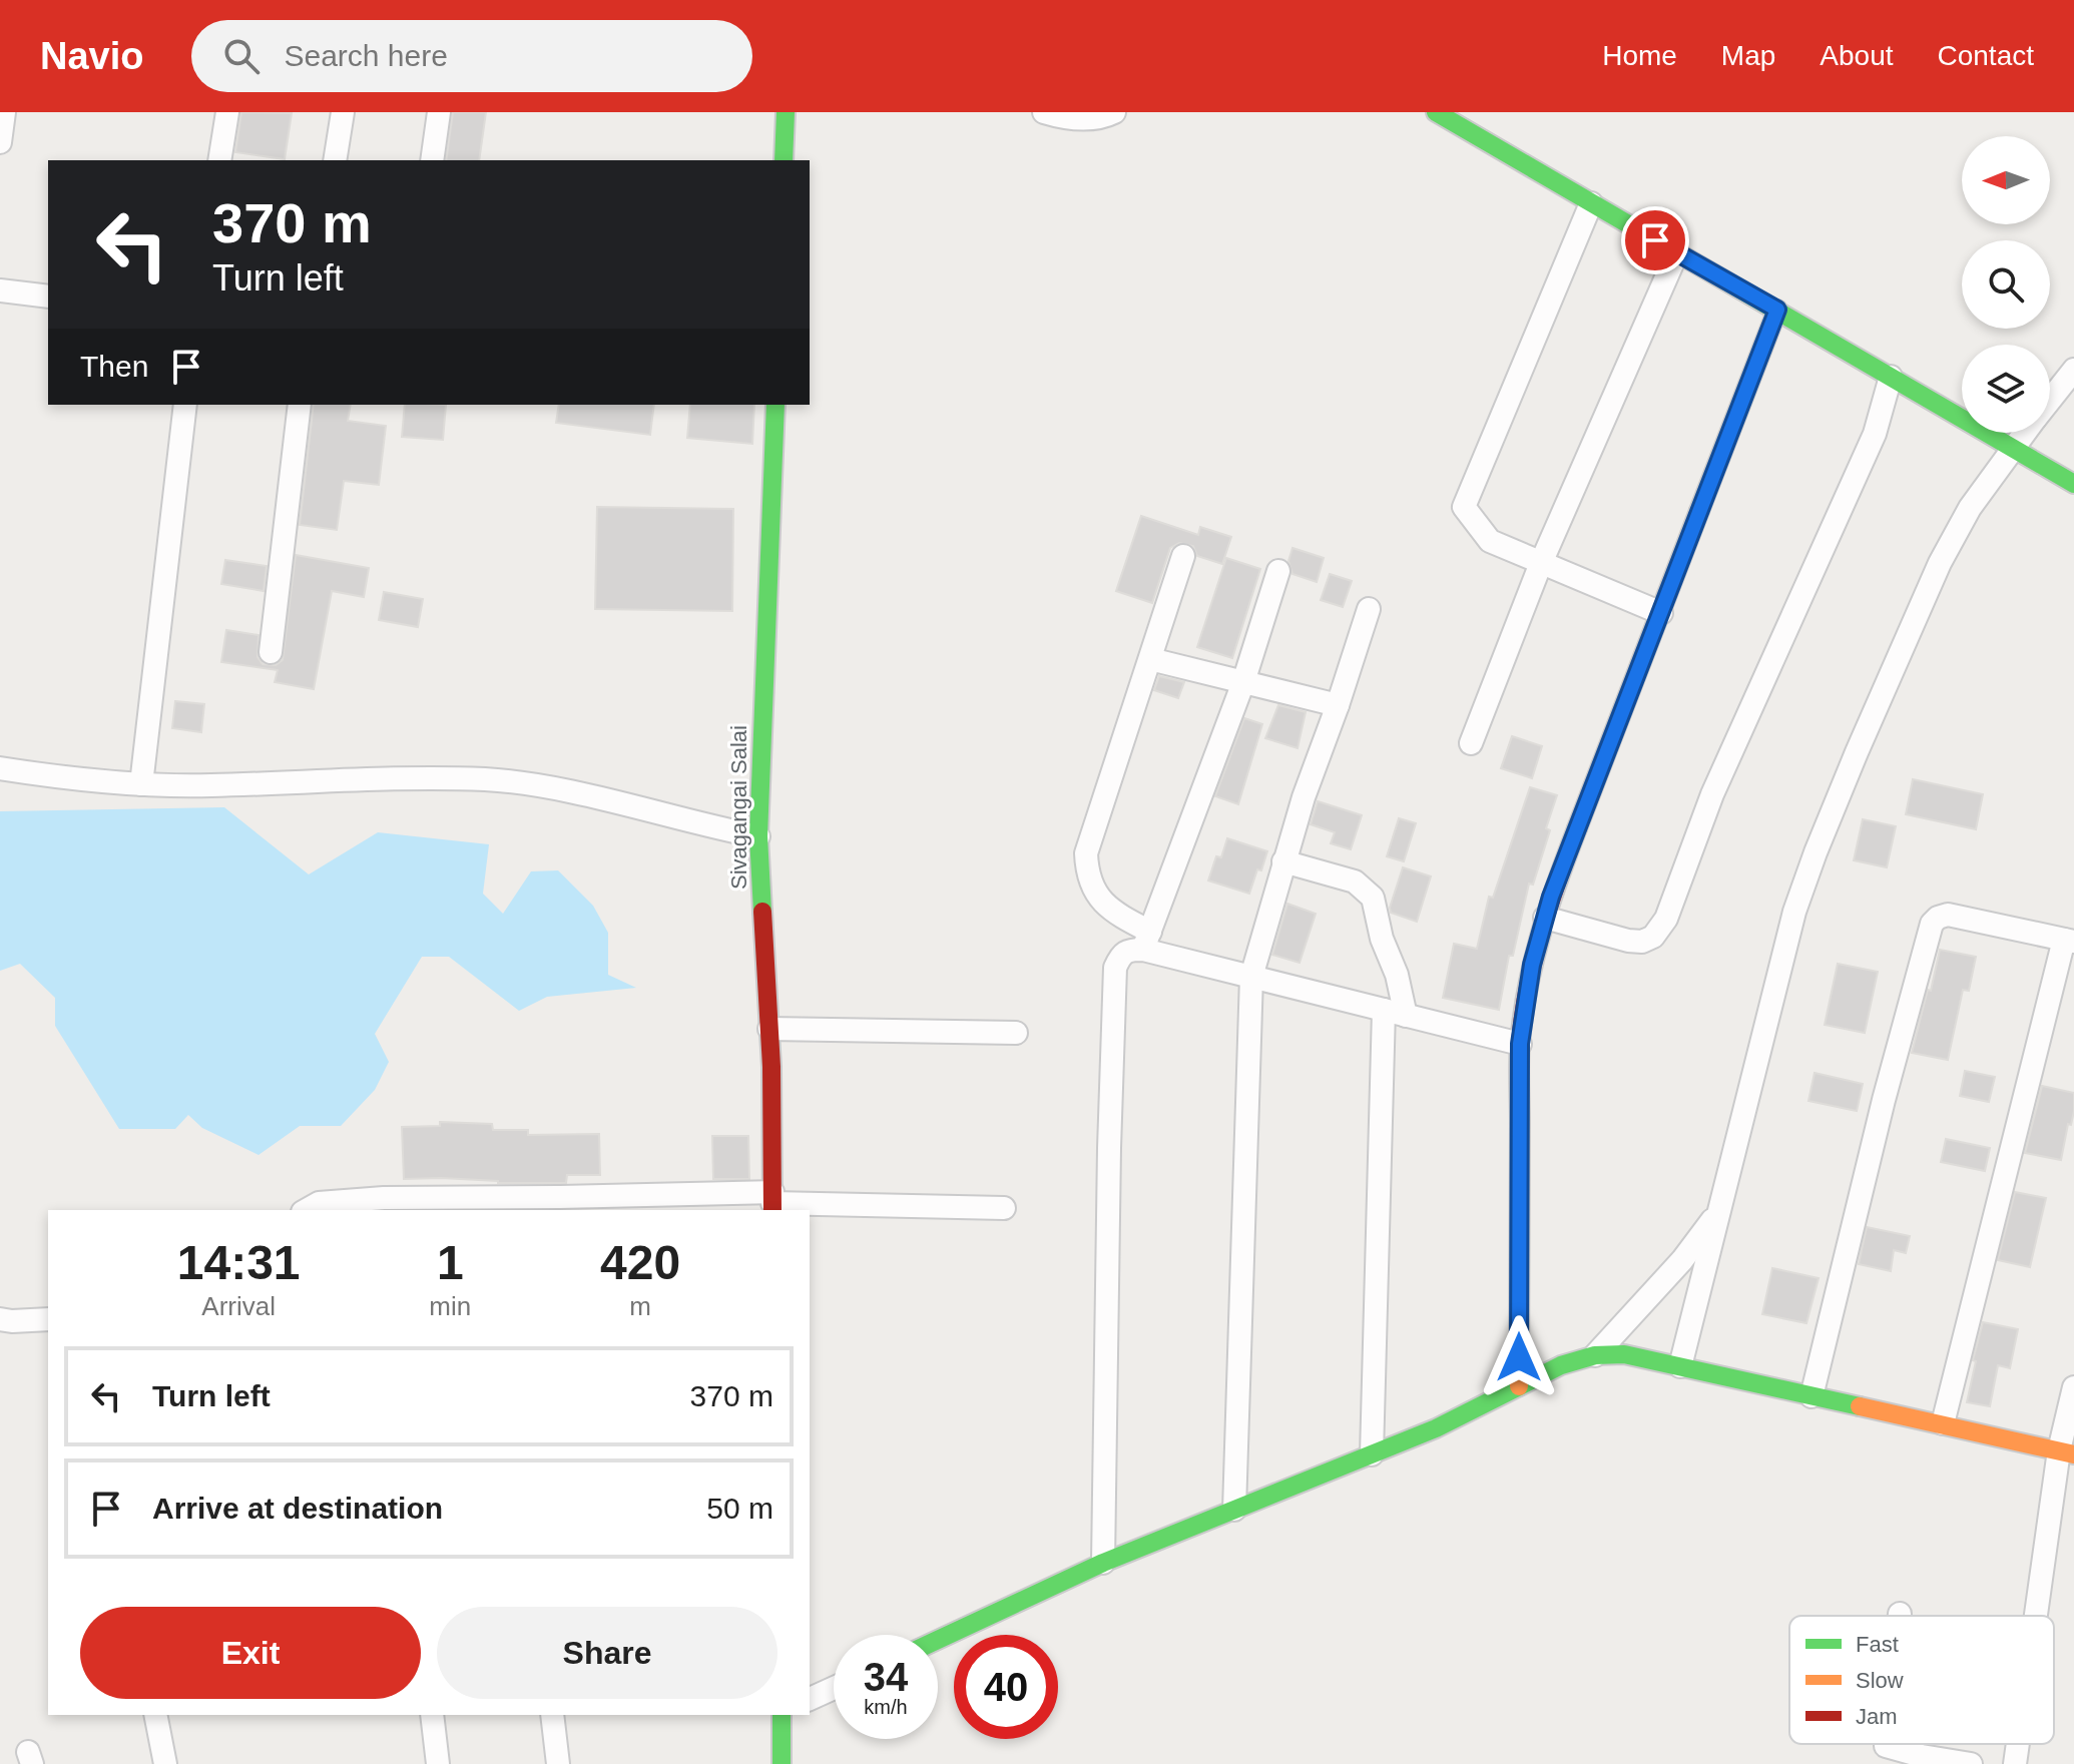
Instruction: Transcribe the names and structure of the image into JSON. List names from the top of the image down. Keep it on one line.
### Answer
{"streets":{"street":["Sivagangai Salai"]},"legend":["Fast","Slow","Jam"],"north":"left","page":{"header":"Navio","search":"Search here","nav":["Home","Map","About","Contact"],"turn":["370 m","Turn left"],"then":"Then","eta":["14:31","Arrival","1","min","420","m"],"list":[{"name":"Turn left","value":"370 m"},{"name":"Arrive at destination","value":"50 m"}],"buttons":["Exit","Share"],"speed":"34 km/h","limit":"40"}}
